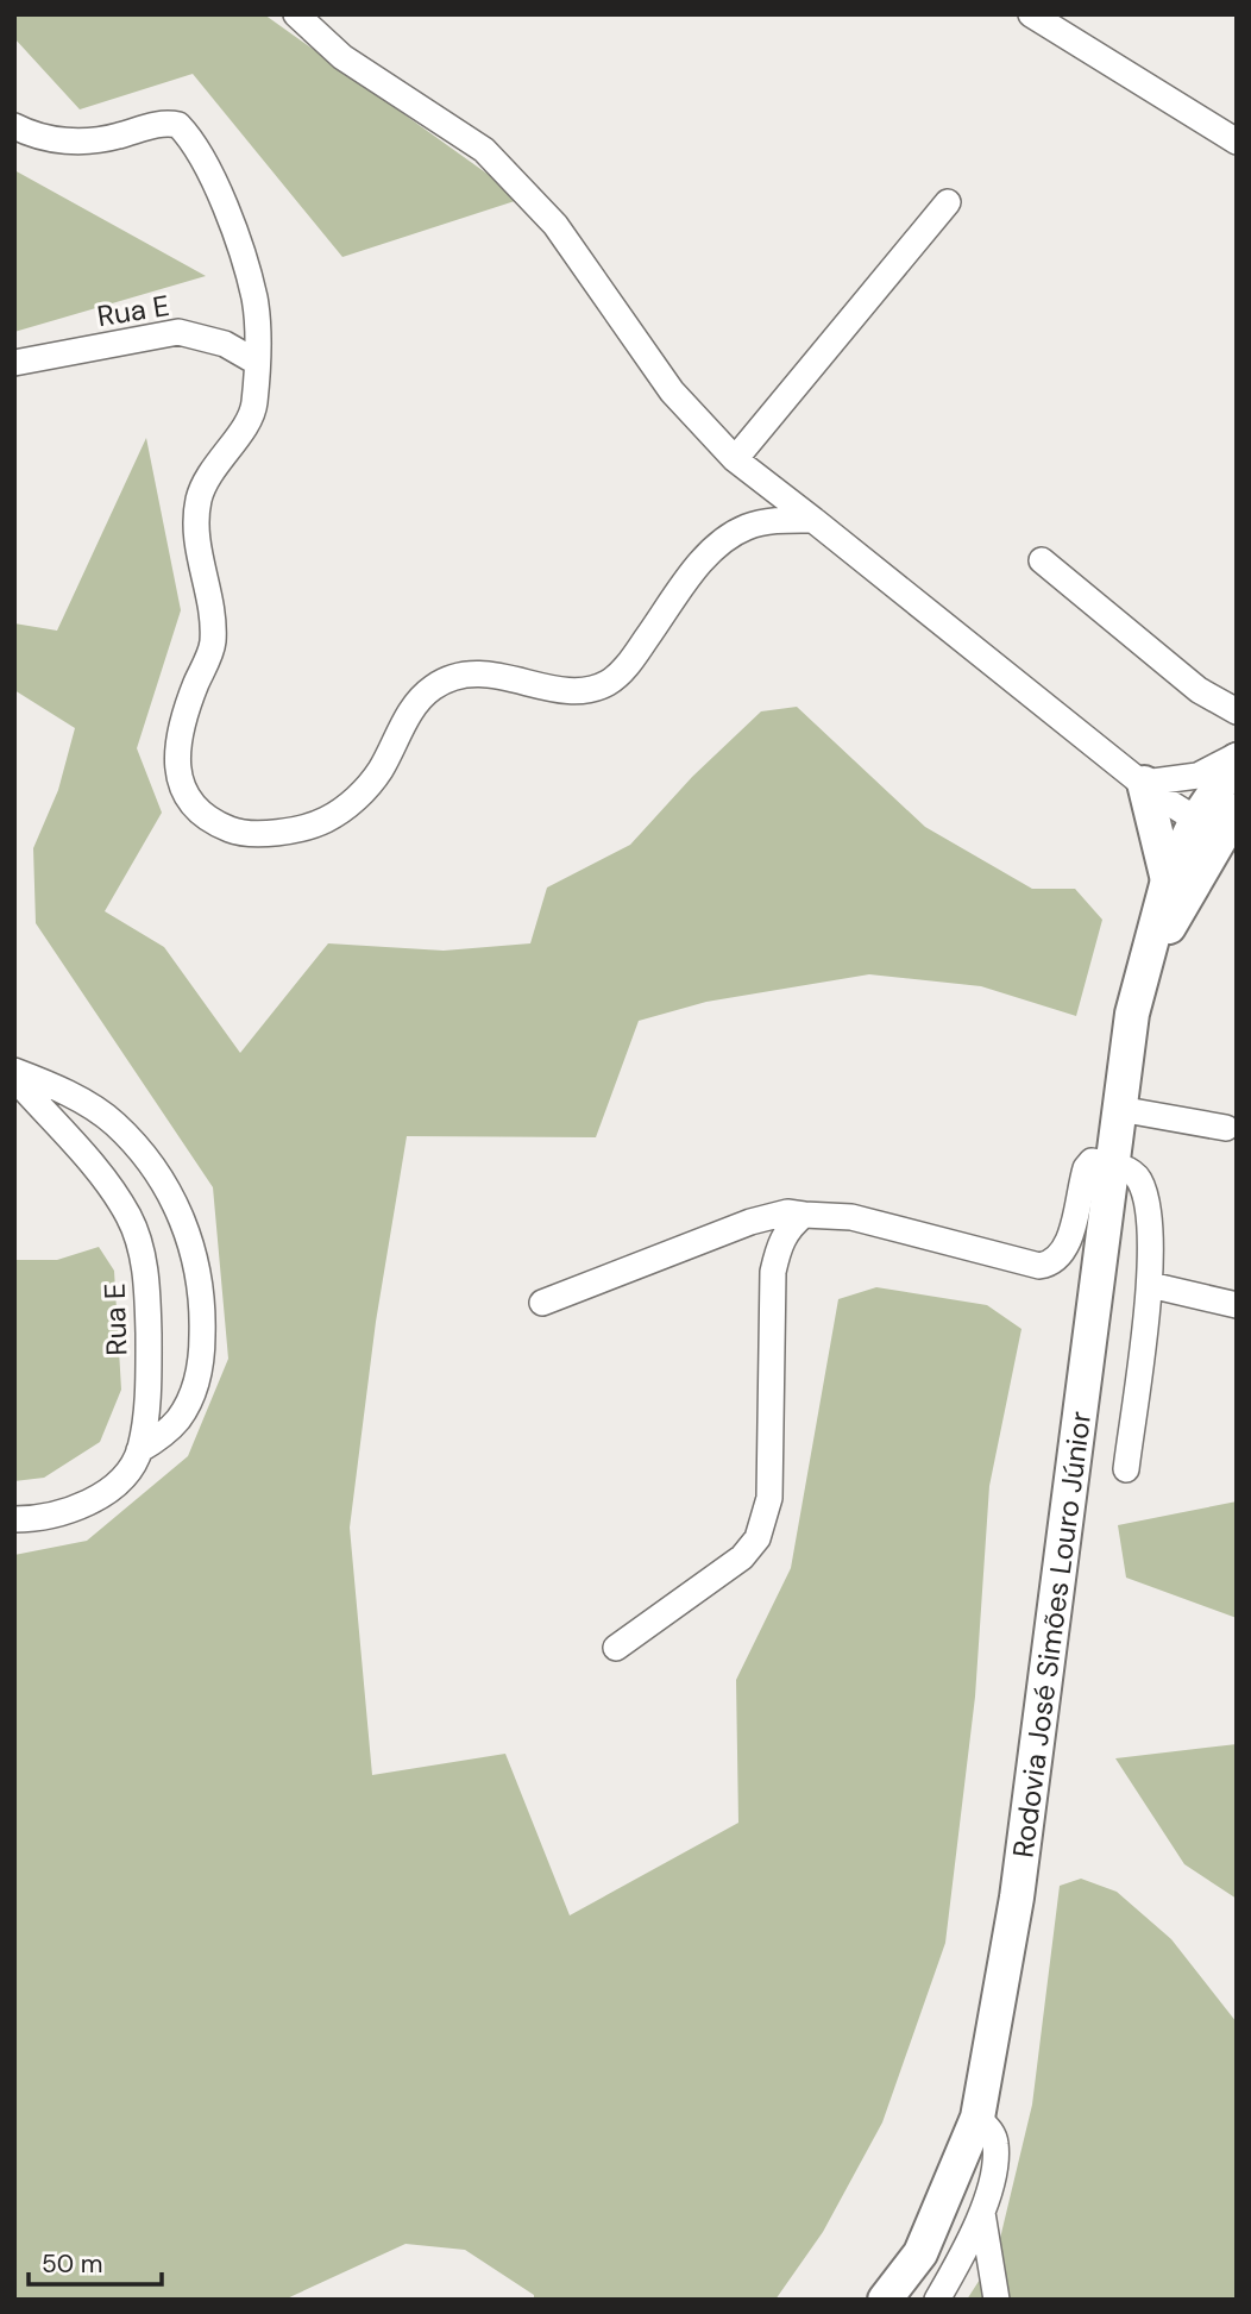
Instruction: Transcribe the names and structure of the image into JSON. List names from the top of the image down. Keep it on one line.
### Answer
{"streets":{"main road":["Rodovia José Simões Louro Júnior"],"street":["Rua E"]},"scale_bar":"50 m"}
